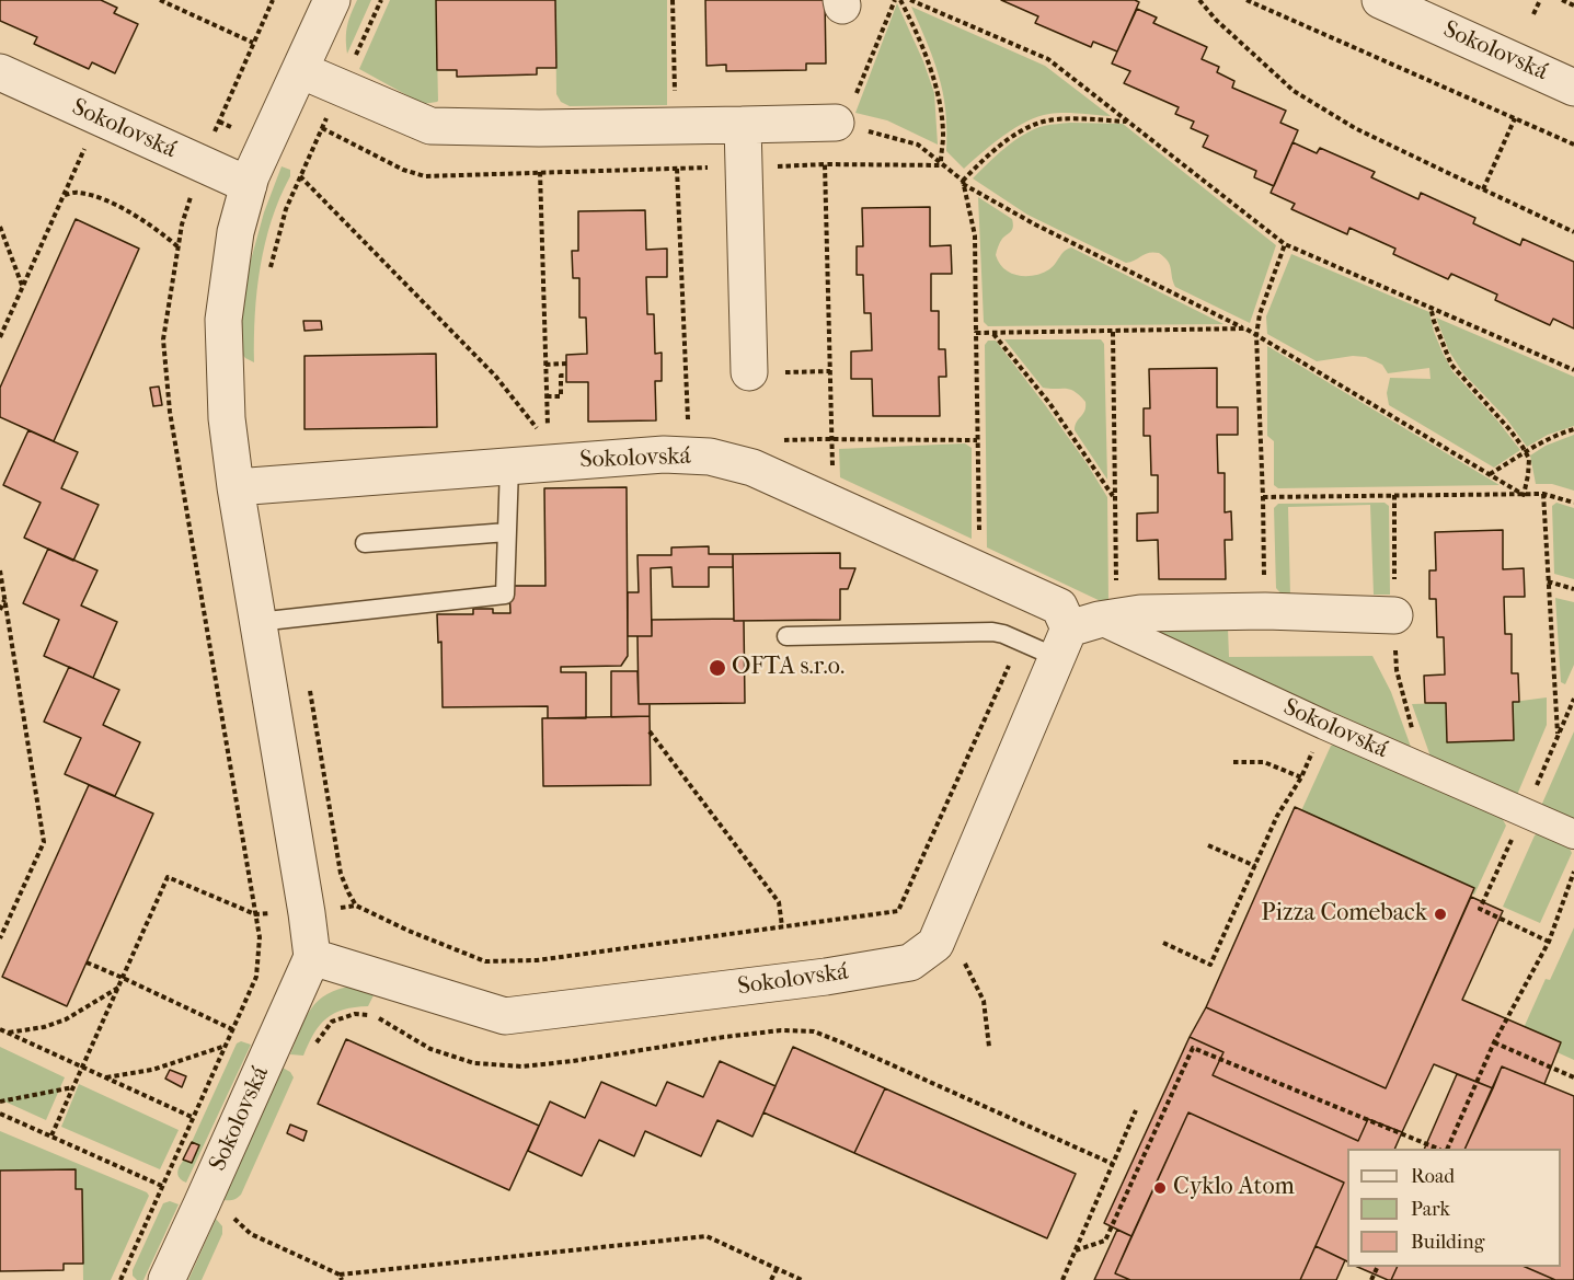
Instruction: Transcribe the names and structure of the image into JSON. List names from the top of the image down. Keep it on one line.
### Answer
{"streets":{"street":["Sokolovská"]},"places":["OFTA s.r.o.","Pizza Comeback","Cyklo Atom"],"legend":["Road","Park","Building"]}
